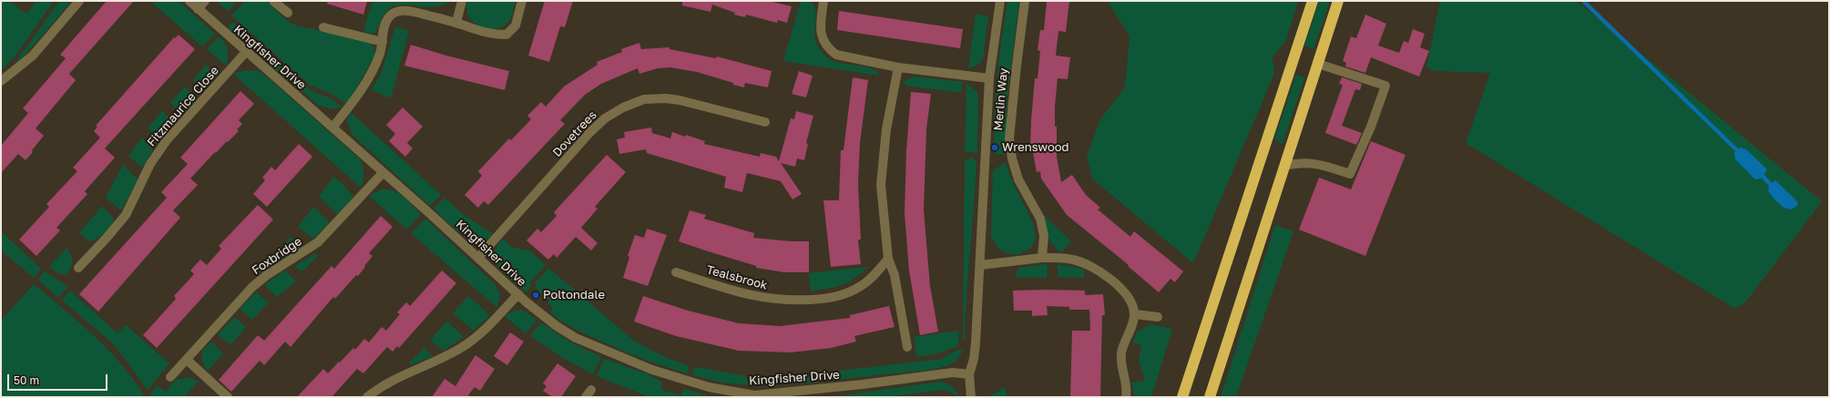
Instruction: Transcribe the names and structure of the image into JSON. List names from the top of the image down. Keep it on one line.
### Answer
{"streets":{"street":["Kingfisher Drive","Merlin Way","Fitzmaurice Close","Dovetrees","Foxbridge","Tealsbrook"]},"crossings":[["Kingfisher Drive","Merlin Way"],["Kingfisher Drive","Fitzmaurice Close"],["Kingfisher Drive","Dovetrees"],["Kingfisher Drive","Foxbridge"]],"places":["Wrenswood","Poltondale"],"scale_bar":"50 m"}
